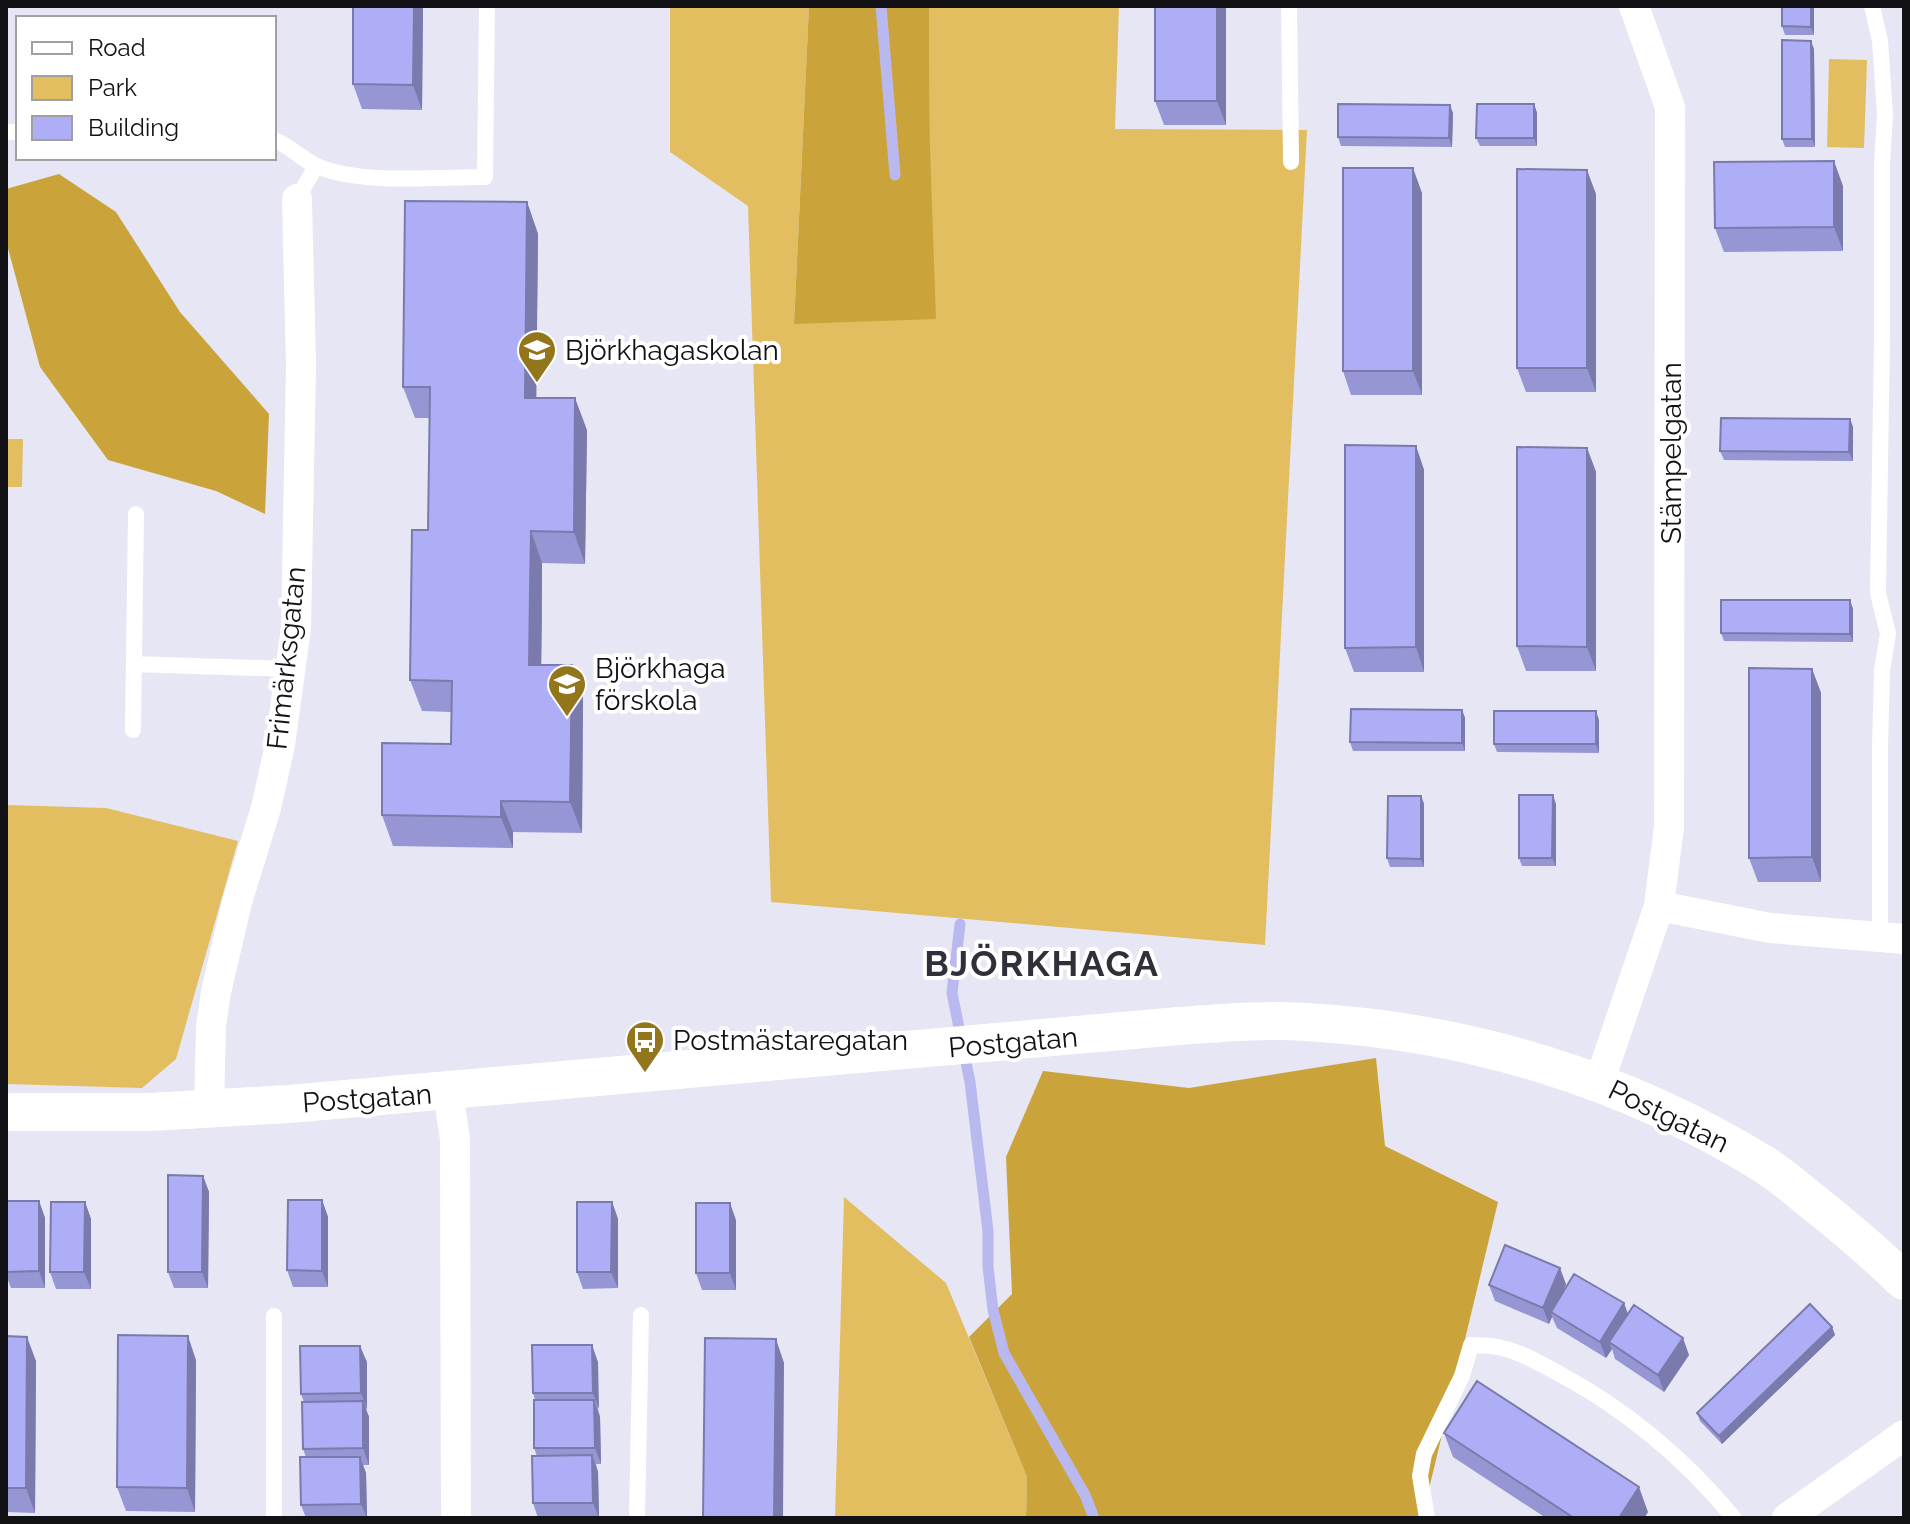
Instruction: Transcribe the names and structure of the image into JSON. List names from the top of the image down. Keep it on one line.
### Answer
{"streets":{"street":["Stämpelgatan","Frimärksgatan","Postgatan"]},"crossings":[["Stämpelgatan","Postgatan"],["Frimärksgatan","Postgatan"]],"districts":["BJÖRKHAGA"],"places":{"school or university":["Björkhagaskolan","Björkhaga förskola"],"bus stop":["Postmästaregatan"]},"legend":["Road","Park","Building"]}
